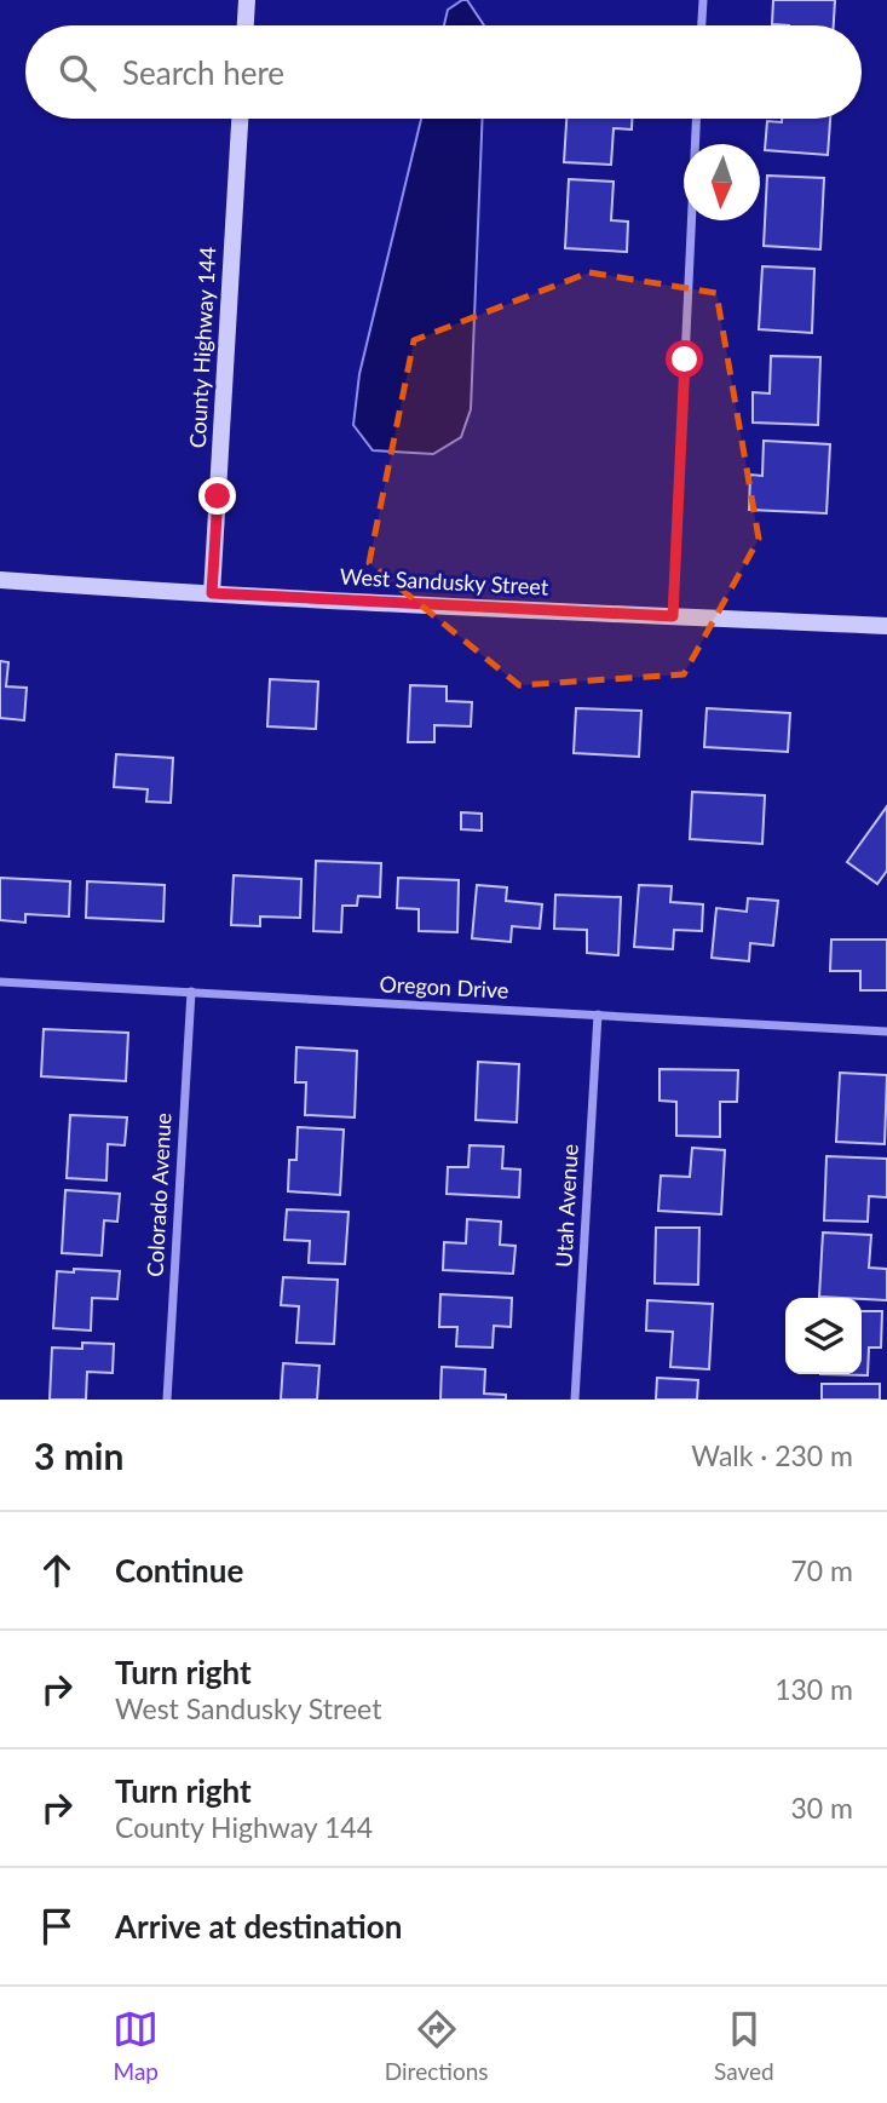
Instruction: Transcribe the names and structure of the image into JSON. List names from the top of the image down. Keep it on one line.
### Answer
{"streets":{"street":["County Highway 144","West Sandusky Street","Oregon Drive","Colorado Avenue","Utah Avenue"]},"crossings":[["County Highway 144","West Sandusky Street"],["Oregon Drive","Colorado Avenue"],["Oregon Drive","Utah Avenue"]],"north":"bottom","page":{"search":"Search here","heading":["3 min","Walk · 230 m"],"list":[["Continue","70 m"],["Turn right","West Sandusky Street","130 m"],["Turn right","County Highway 144","30 m"],"Arrive at destination"],"nav":["Map","Directions","Saved"]}}
